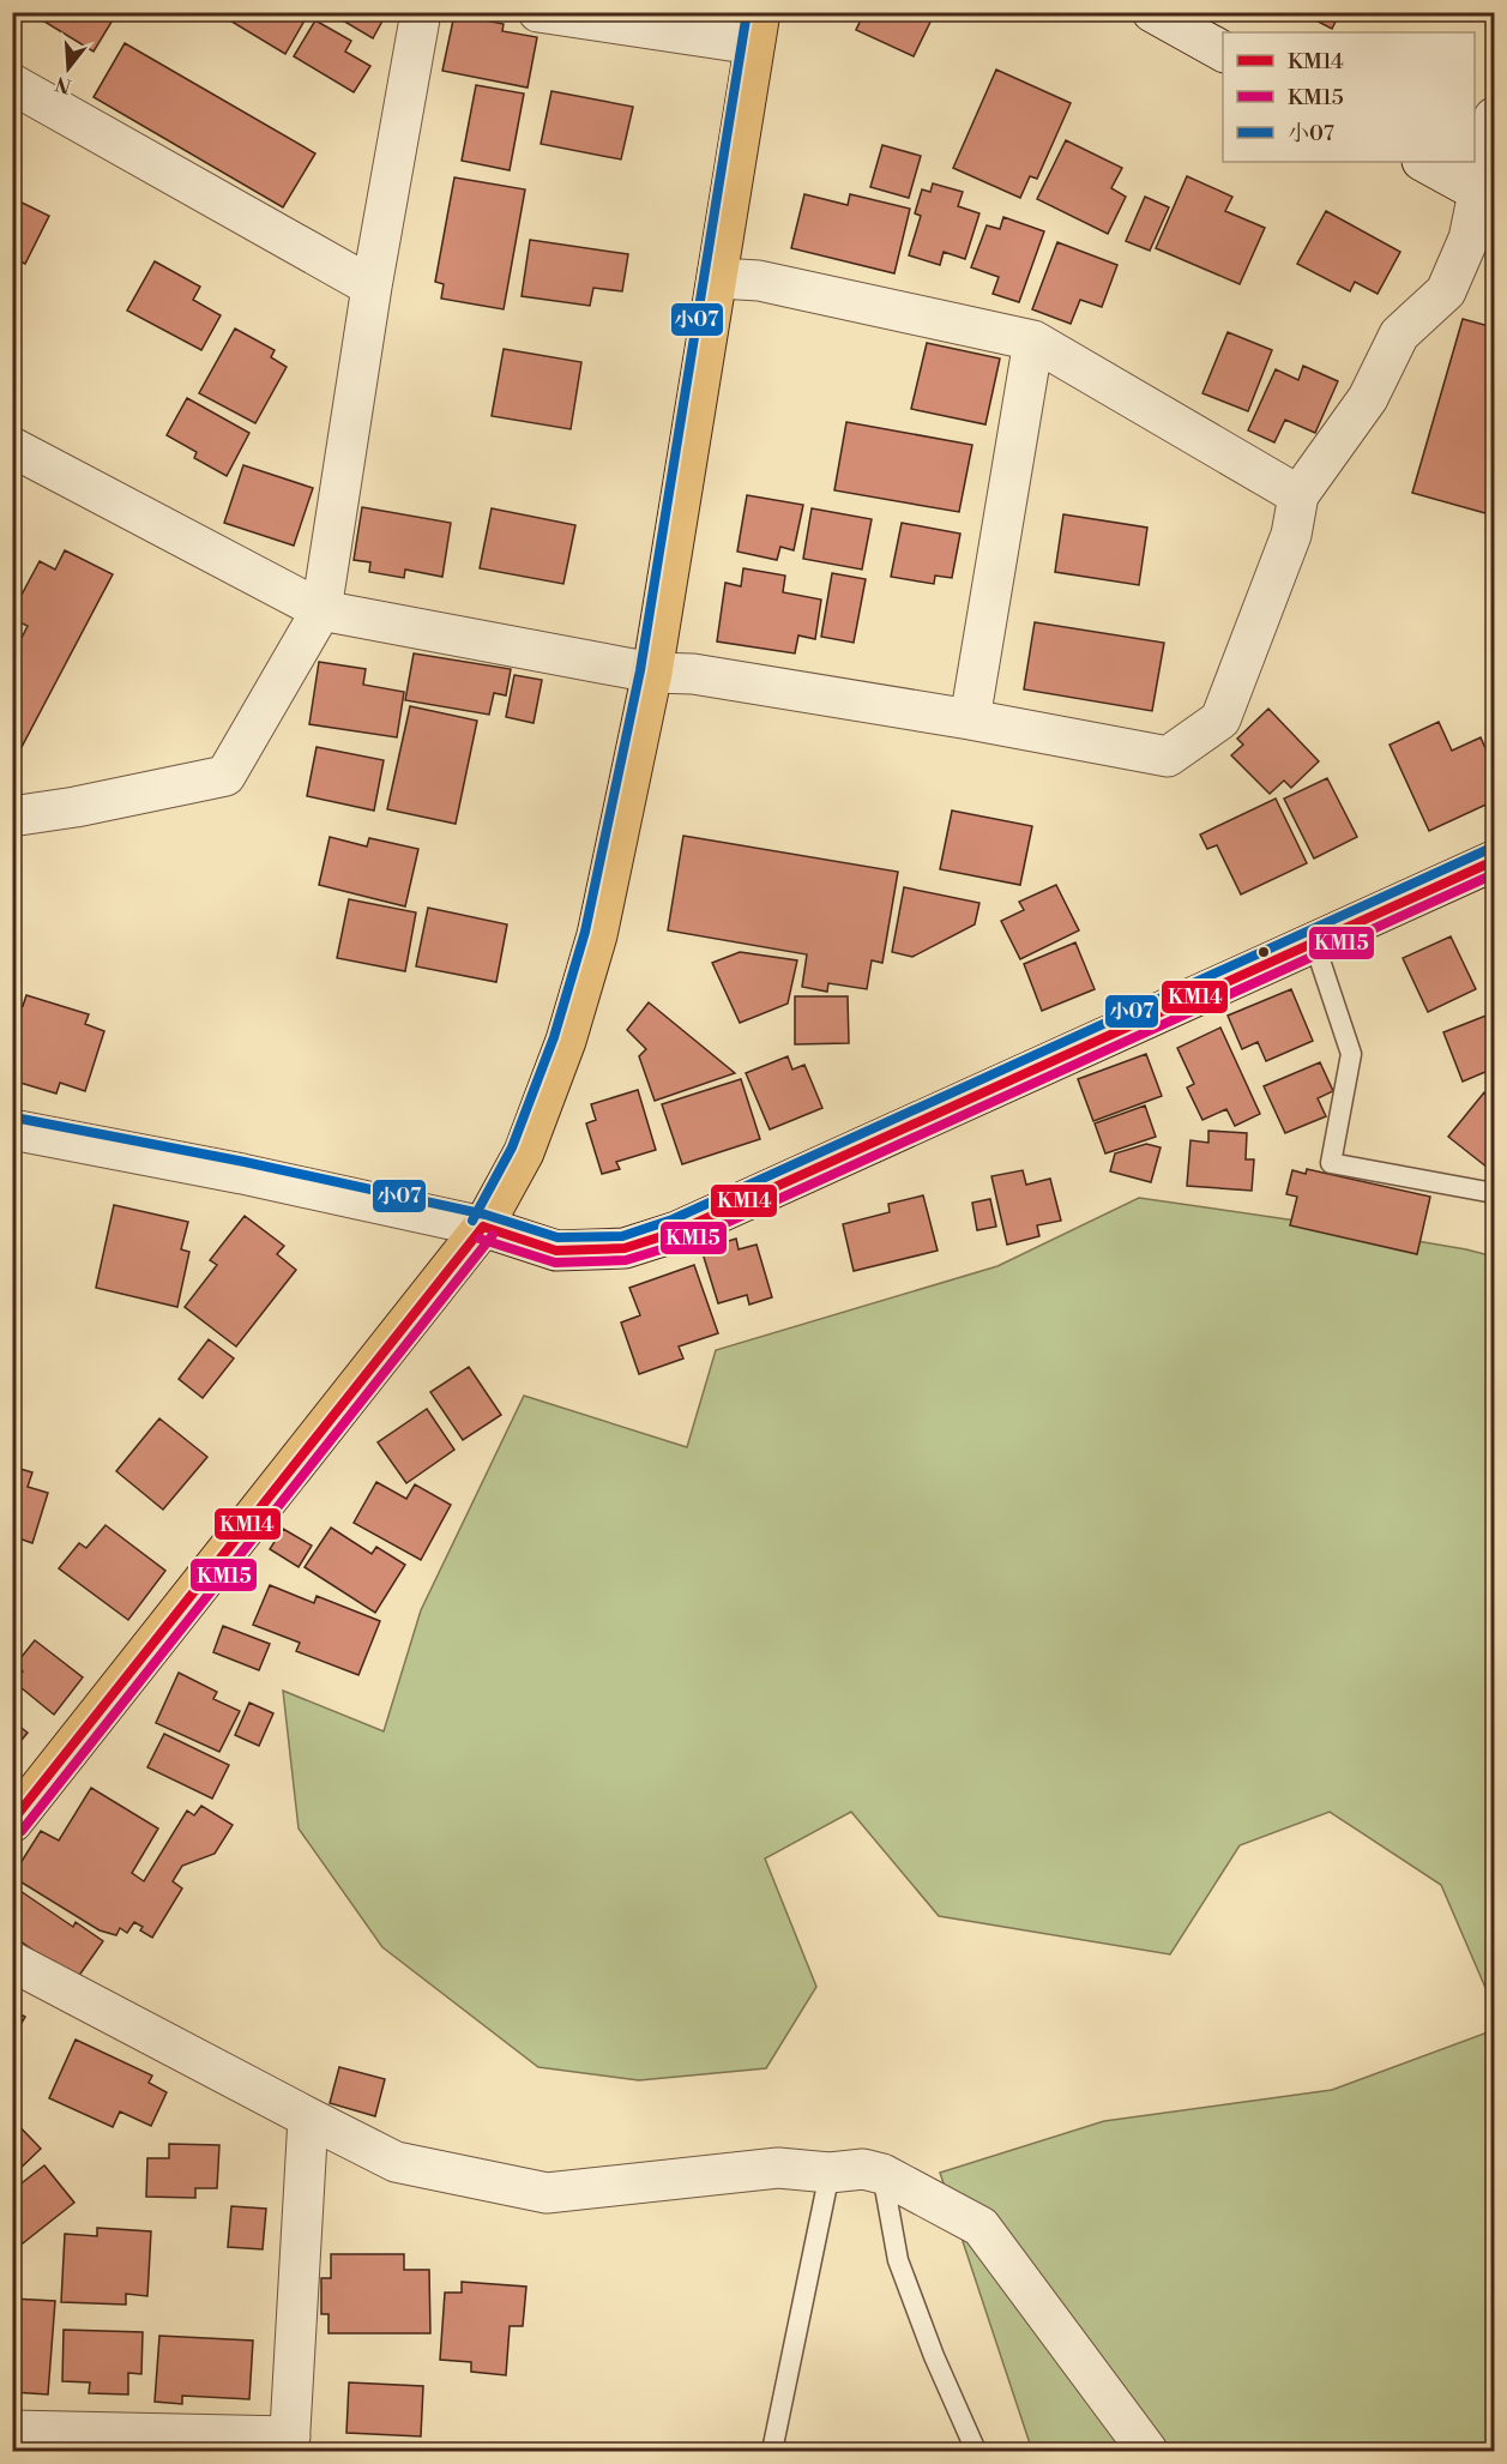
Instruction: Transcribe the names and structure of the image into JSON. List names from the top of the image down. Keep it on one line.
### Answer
{"lines":["transit line 小07","transit line KM14","transit line KM15"],"legend":["KM14","KM15","小07"],"north":"bottom"}
